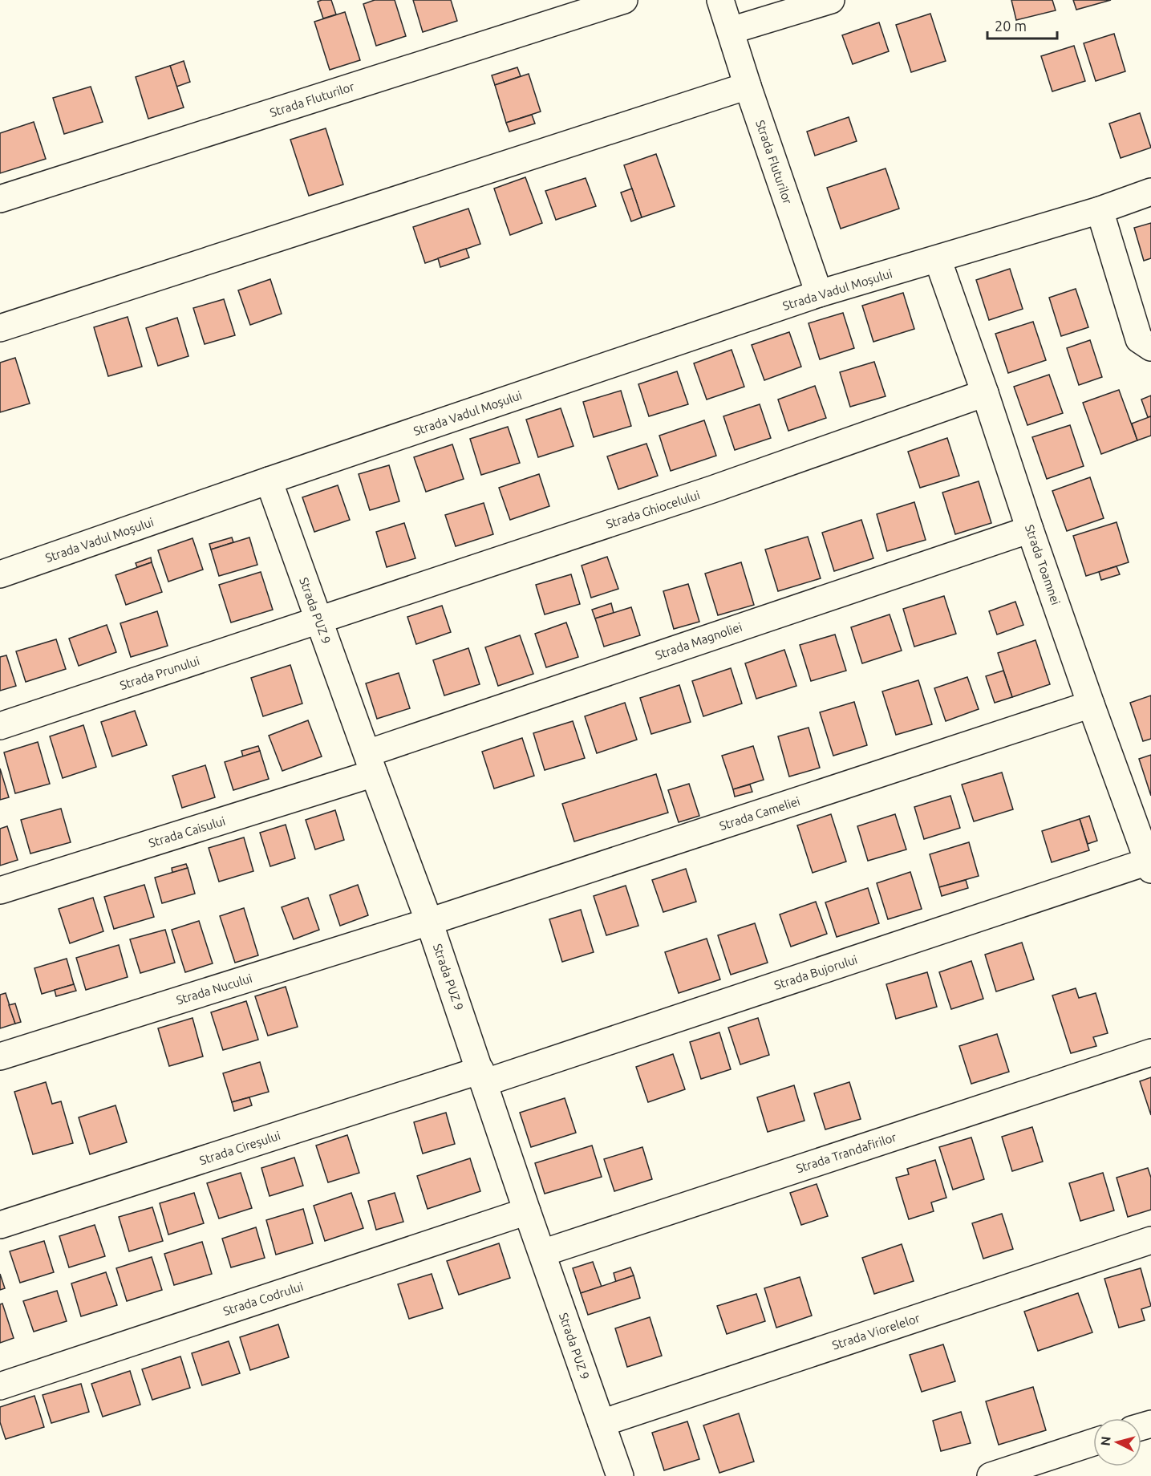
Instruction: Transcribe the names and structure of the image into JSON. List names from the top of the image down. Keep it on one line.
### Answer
{"streets":{"street":["Strada Fluturilor","Strada Vadul Moșului","Strada Ghiocelului","Strada Toamnei","Strada PUZ 9","Strada Magnoliei","Strada Prunului","Strada Cameliei","Strada Caisului","Strada Bujorului","Strada Nucului","Strada Cireșului","Strada Trandafirilor","Strada Codrului","Strada Viorelelor"]},"crossings":[["Strada Fluturilor","Strada Vadul Moșului"],["Strada Vadul Moșului","Strada Toamnei"],["Strada Vadul Moșului","Strada PUZ 9"],["Strada Ghiocelului","Strada Toamnei"],["Strada Ghiocelului","Strada PUZ 9"],["Strada Ghiocelului","Strada Prunului"],["Strada Toamnei","Strada Magnoliei"],["Strada Toamnei","Strada Cameliei"],["Strada Toamnei","Strada Bujorului"],["Strada PUZ 9","Strada Magnoliei"],["Strada PUZ 9","Strada Prunului"],["Strada PUZ 9","Strada Cameliei"],["Strada PUZ 9","Strada Caisului"],["Strada PUZ 9","Strada Bujorului"],["Strada PUZ 9","Strada Nucului"],["Strada PUZ 9","Strada Cireșului"],["Strada PUZ 9","Strada Trandafirilor"],["Strada PUZ 9","Strada Codrului"],["Strada PUZ 9","Strada Viorelelor"],["Strada Magnoliei","Strada Caisului"],["Strada Cameliei","Strada Nucului"],["Strada Bujorului","Strada Cireșului"]],"scale_bar":"20 m","north":"left"}
